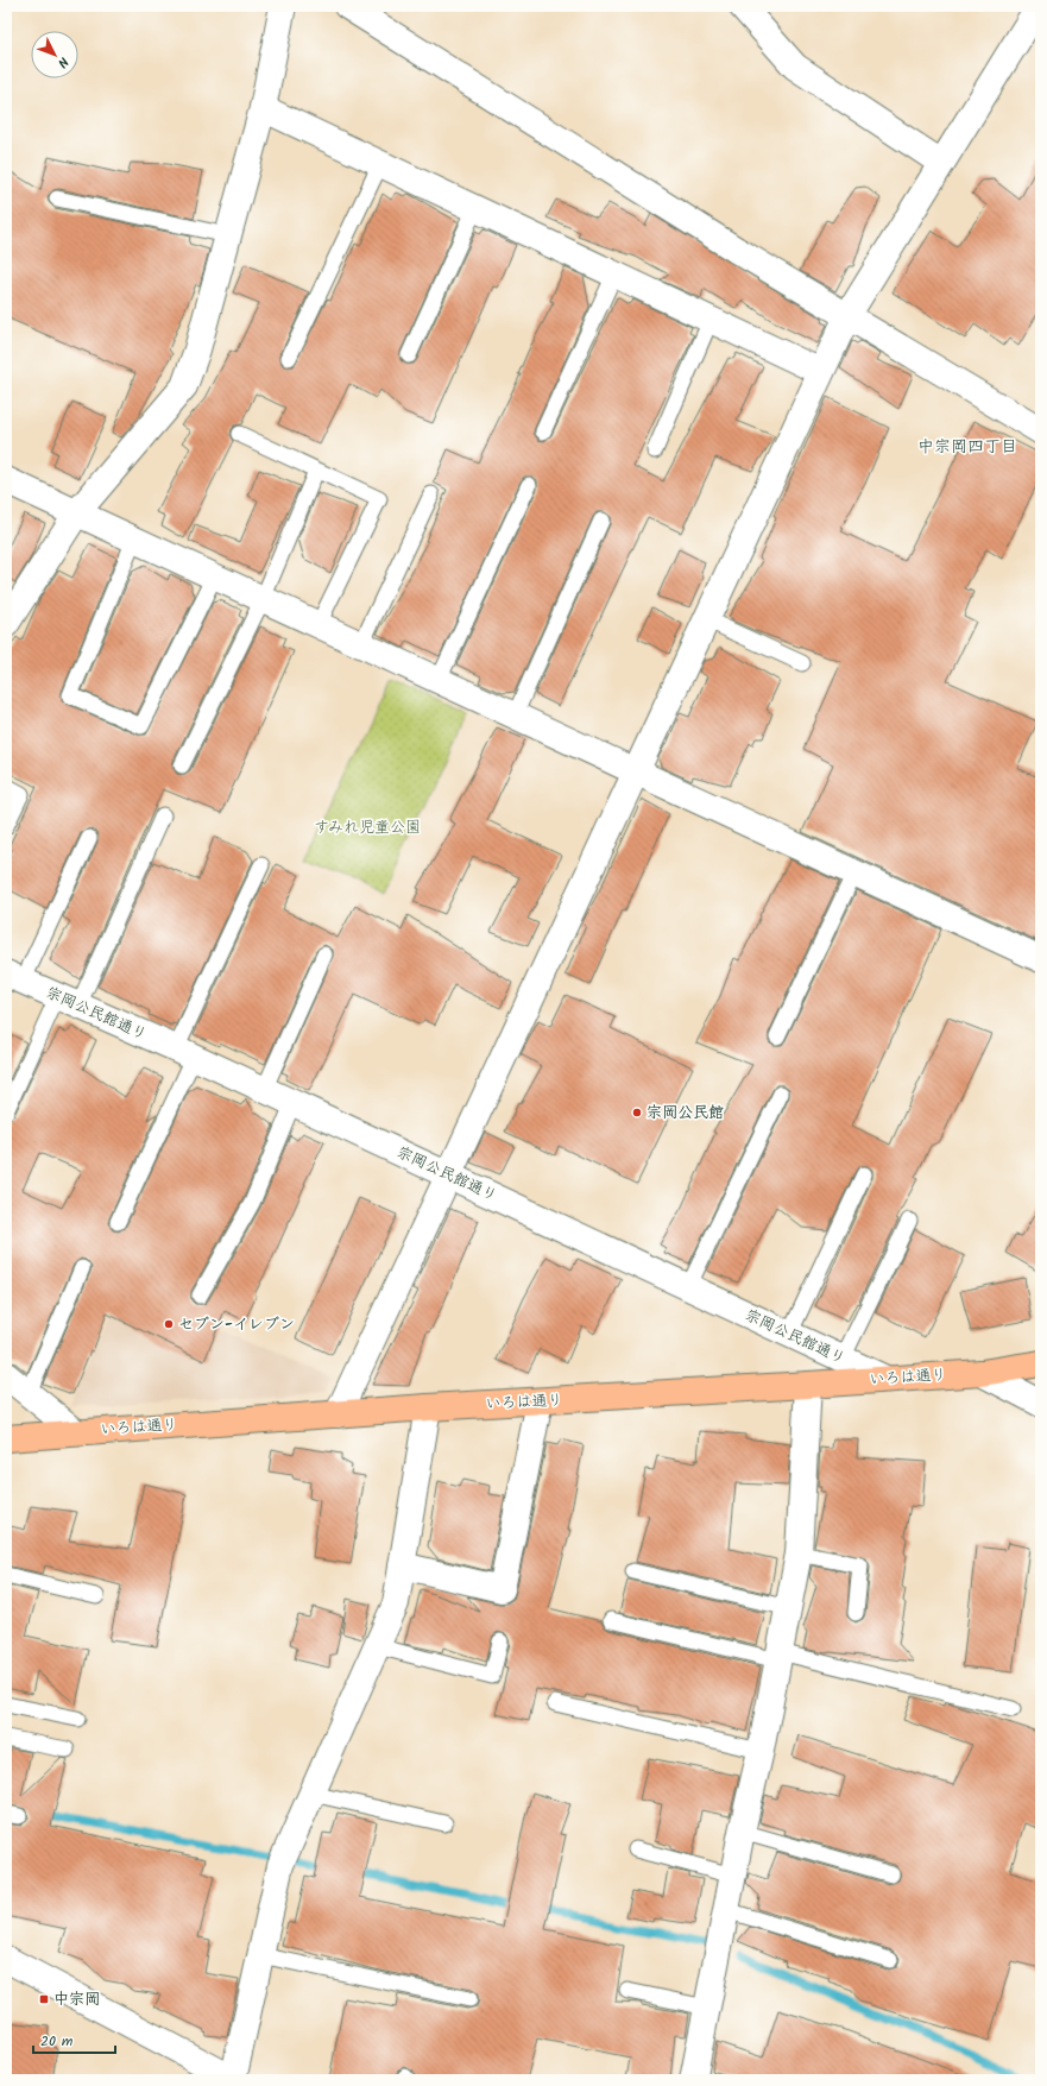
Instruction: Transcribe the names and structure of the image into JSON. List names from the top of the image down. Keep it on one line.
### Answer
{"streets":{"main road":["いろは通り"],"street":["宗岡公民館通り"]},"crossings":[["宗岡公民館通り","いろは通り"]],"districts":["中宗岡四丁目"],"parks":["すみれ児童公園"],"places":{"other":["宗岡公民館","セブン-イレブン"],"transit":["中宗岡"]},"scale_bar":"20 m","north":"bottom right"}
